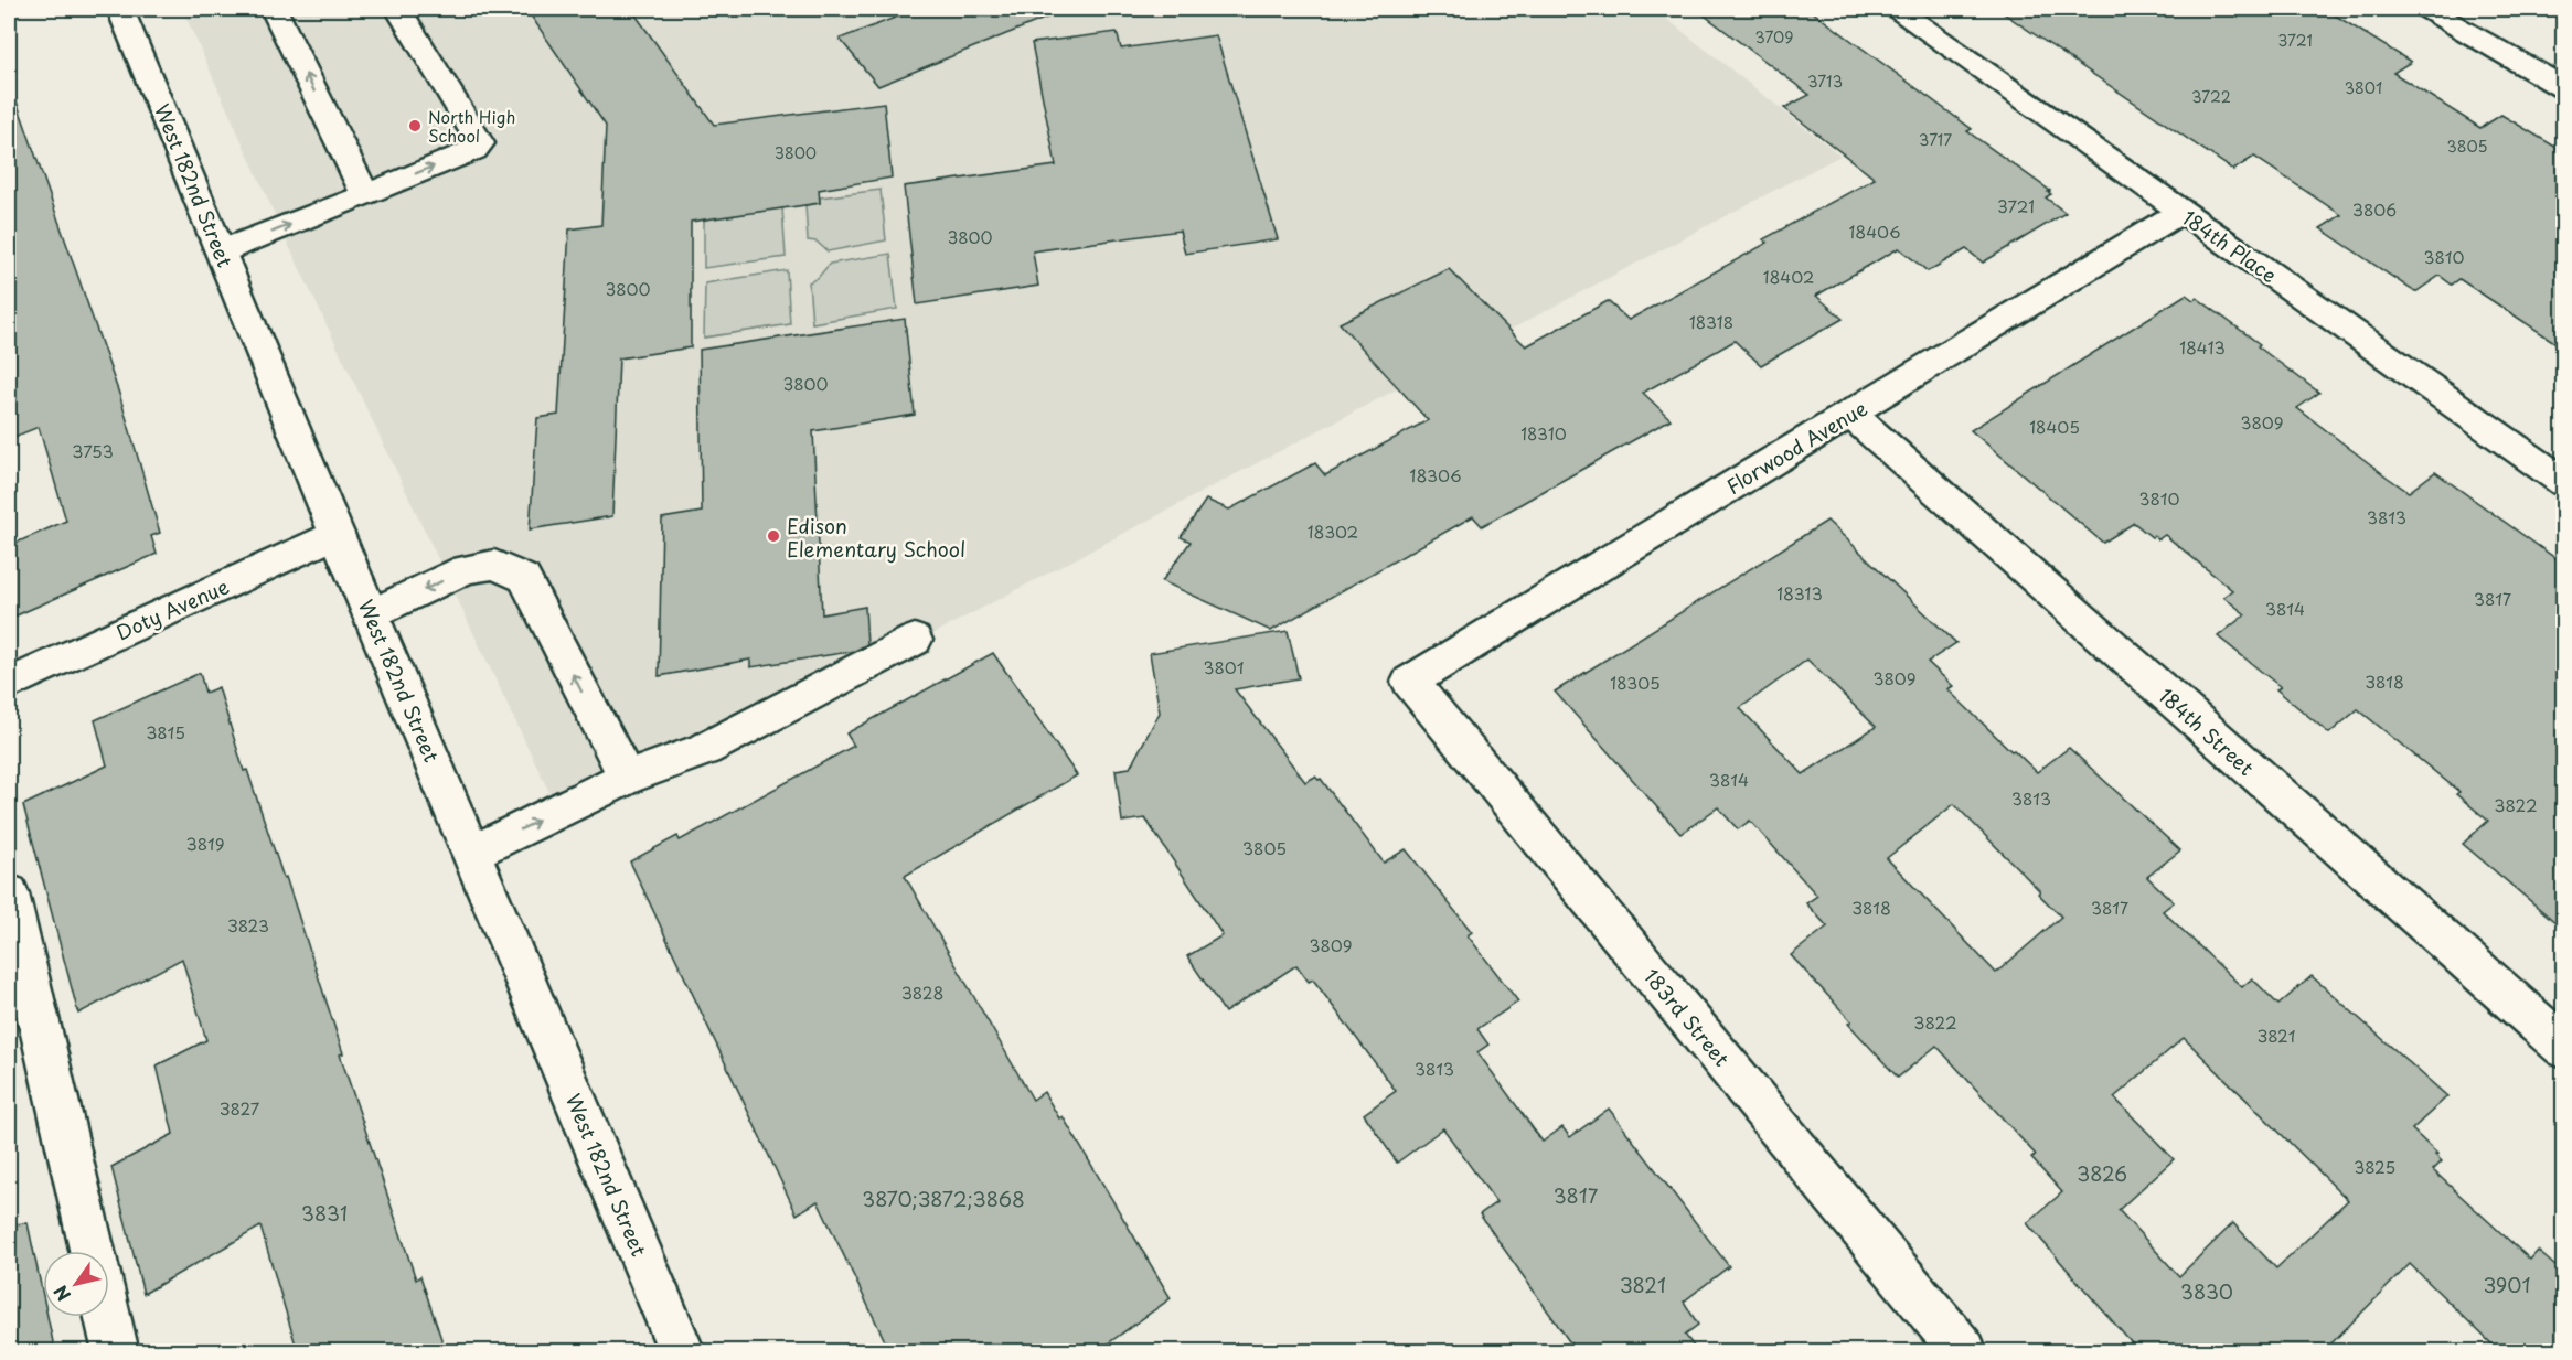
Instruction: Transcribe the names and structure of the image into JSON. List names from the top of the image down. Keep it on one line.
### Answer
{"streets":{"street":["West 182nd Street","184th Place","Florwood Avenue","Doty Avenue","184th Street","183rd Street"]},"crossings":[["West 182nd Street","Doty Avenue"],["184th Place","Florwood Avenue"],["Florwood Avenue","184th Street"],["Florwood Avenue","183rd Street"]],"places":["North High School","Edison Elementary School"],"house_numbers":["3709","3721","3713","3801","3722","3717","3805","3800","3721","3806","18406","3800","3810","18402","3800","18318","18413","3800","3809","18405","18310","3753","18306","3810","3813","18302","18313","3817","3814","3801","3809","3818","18305","3815","3814","3813","3822","3819","3805","3818","3817","3823","3809","3828","3822","3821","3813","3827","3825","3826","3817","3870;3872;3868","3831","3821","3901","3830"],"north":"bottom left"}
